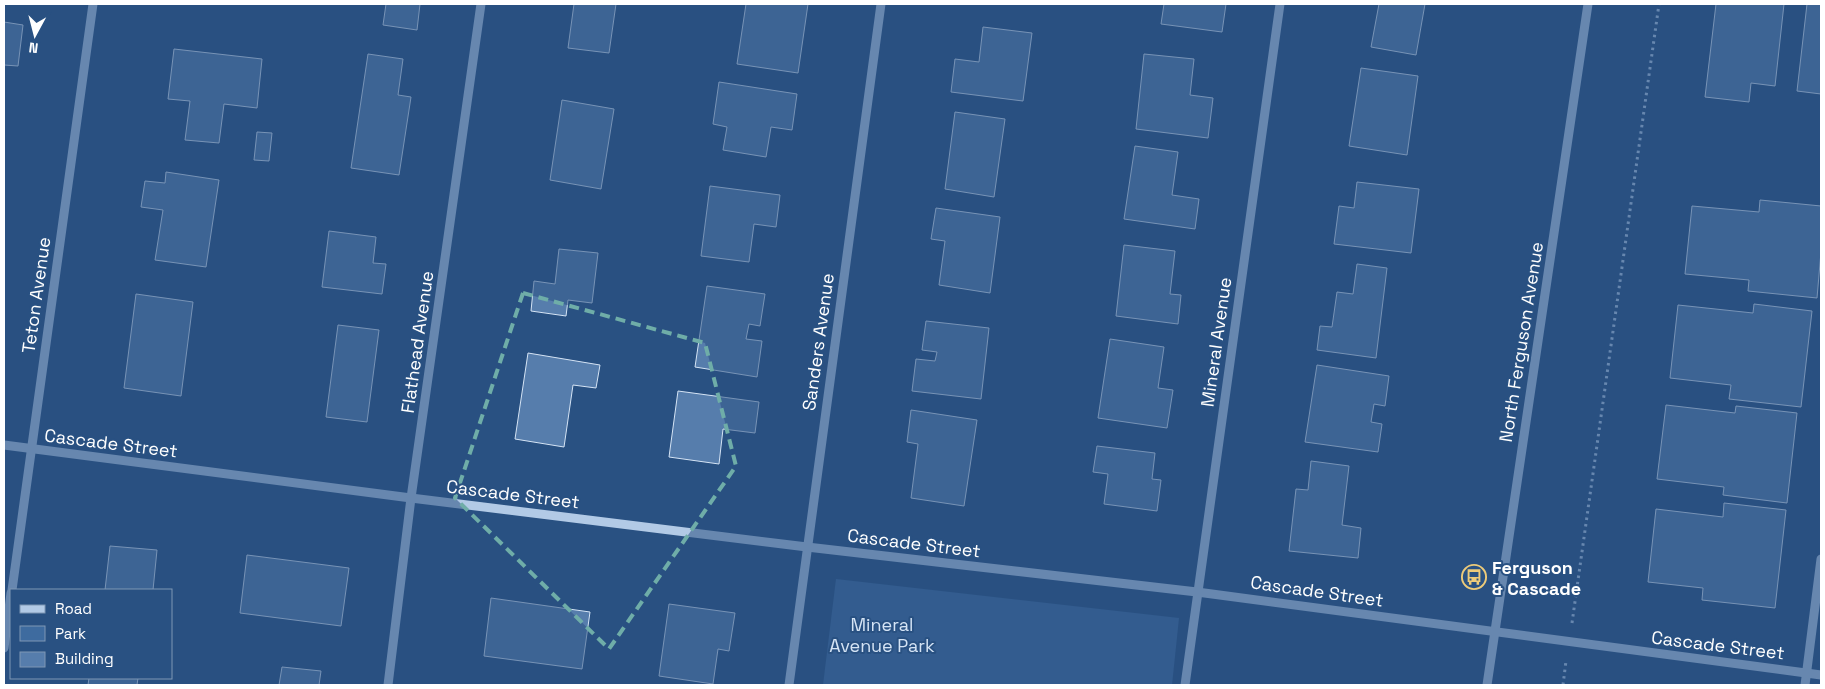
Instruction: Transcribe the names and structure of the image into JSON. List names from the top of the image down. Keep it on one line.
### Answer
{"streets":{"street":["Teton Avenue","Flathead Avenue","Sanders Avenue","Mineral Avenue","North Ferguson Avenue","Cascade Street"]},"crossings":[["Teton Avenue","Cascade Street"],["Flathead Avenue","Cascade Street"],["Sanders Avenue","Cascade Street"],["Mineral Avenue","Cascade Street"],["North Ferguson Avenue","Cascade Street"]],"parks":["Mineral Avenue Park"],"places":{"bus stop":["Ferguson & Cascade"]},"legend":["Road","Park","Building"],"north":"bottom"}
